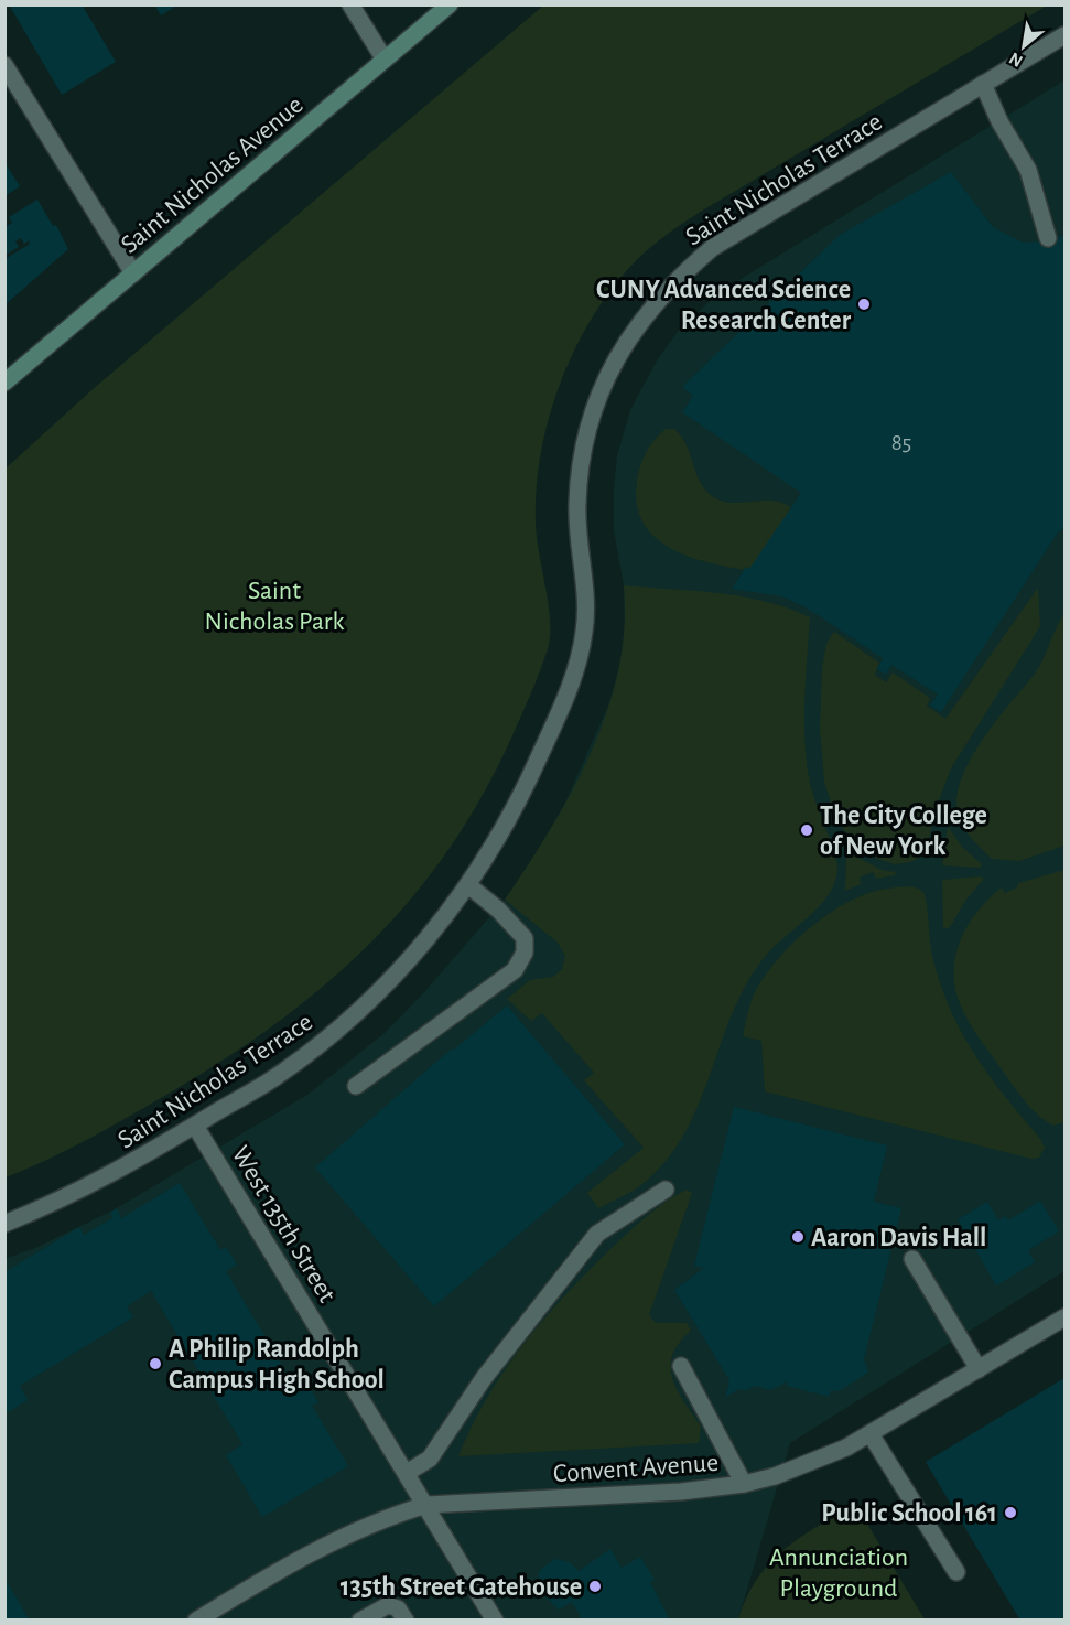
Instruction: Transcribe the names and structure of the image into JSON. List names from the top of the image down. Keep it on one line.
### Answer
{"streets":{"main road":["Saint Nicholas Avenue"],"street":["Saint Nicholas Terrace","West 135th Street","Convent Avenue"]},"crossings":[["Saint Nicholas Terrace","West 135th Street"],["West 135th Street","Convent Avenue"]],"parks":["Saint Nicholas Park","Annunciation Playground"],"places":["CUNY Advanced Science Research Center","The City College of New York","Aaron Davis Hall","A Philip Randolph Campus High School","Public School 161","135th Street Gatehouse"],"house_numbers":["85"],"north":"bottom left"}
